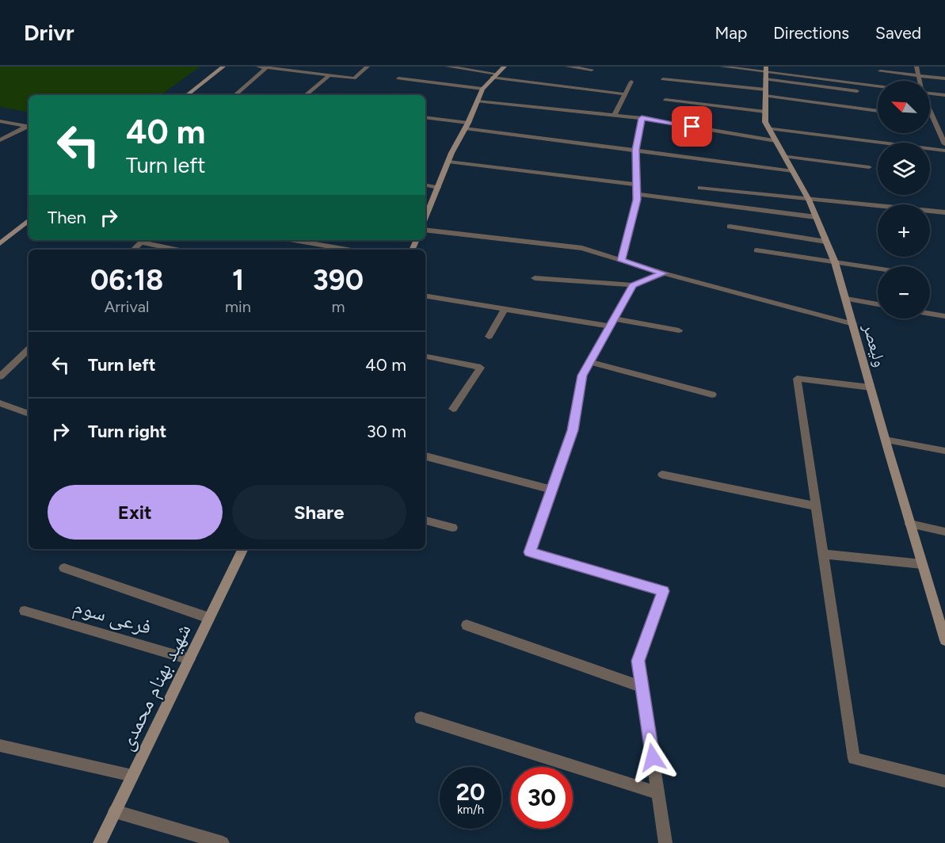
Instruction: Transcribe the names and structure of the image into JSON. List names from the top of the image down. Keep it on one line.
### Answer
{"streets":{"street":["ولیعصر","فرعی سوم","شهید بهنام محمدی"]},"crossings":[["فرعی سوم","شهید بهنام محمدی"]],"north":"top left","page":{"header":"Drivr","nav":["Map","Directions","Saved"],"map_buttons":["+","−"],"turn":["40 m","Turn left"],"then":"Then","eta":["06:18","Arrival","1","min","390","m"],"list":[{"name":"Turn left","value":"40 m"},{"name":"Turn right","value":"30 m"}],"buttons":["Exit","Share"],"speed":"20 km/h","limit":"30"}}
